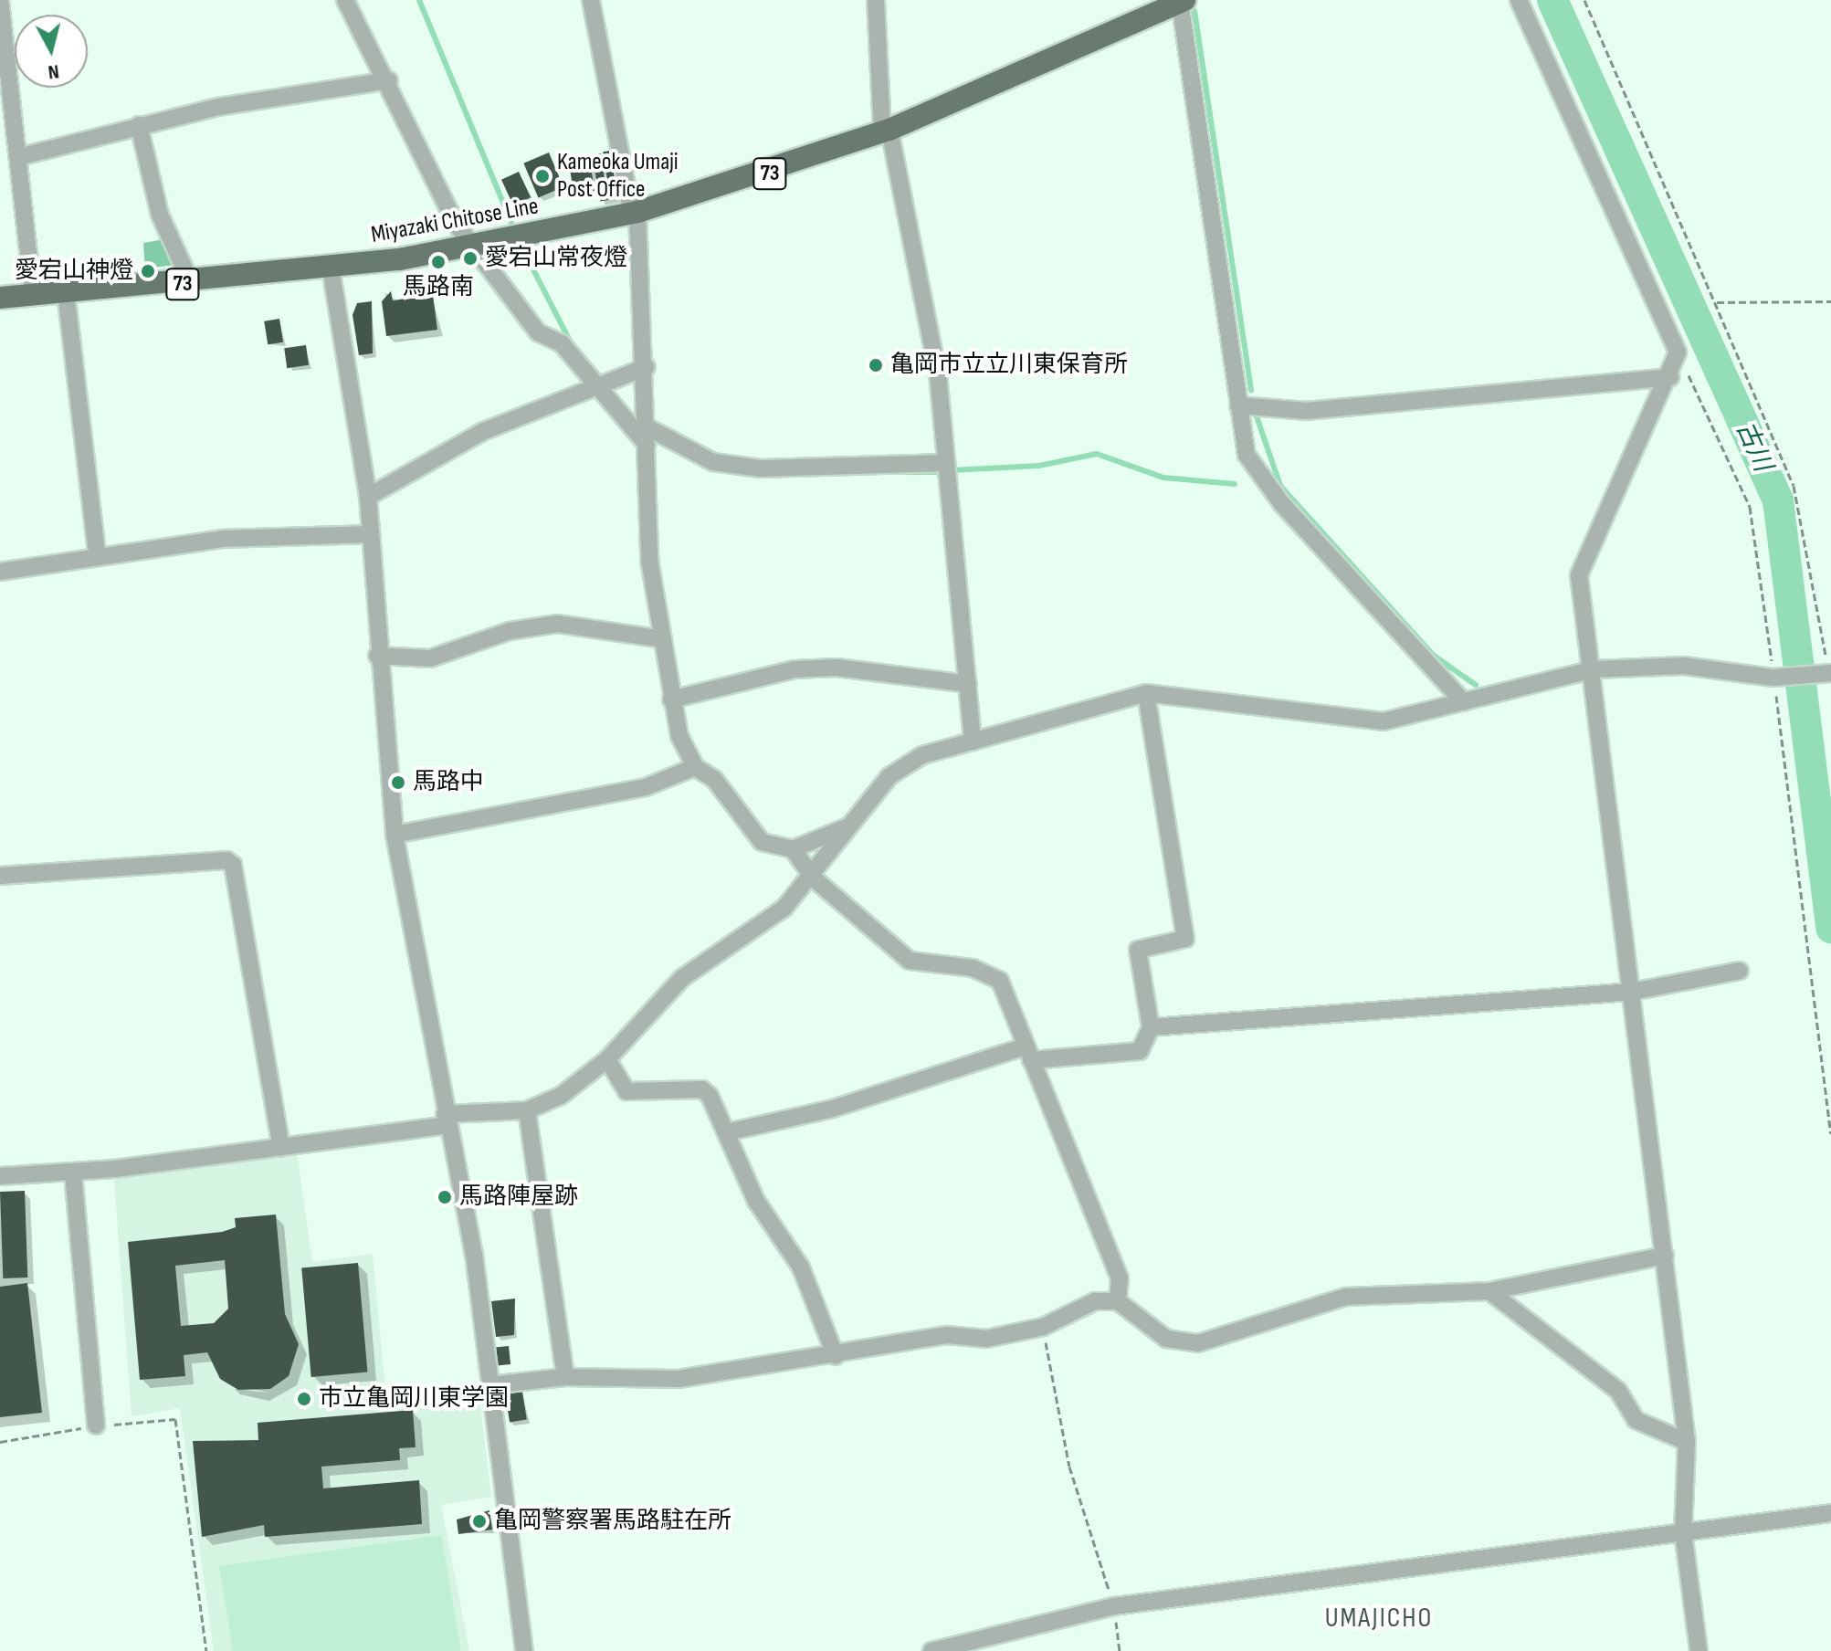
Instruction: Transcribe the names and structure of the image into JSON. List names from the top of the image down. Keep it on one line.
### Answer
{"streets":{"main road":["73","Miyazaki Chitose Line"]},"districts":["UMAJICHO"],"water":["古川"],"places":["Kameoka Umaji Post Office","愛宕山常夜燈","馬路南","愛宕山神燈","亀岡市立立川東保育所","馬路中","馬路陣屋跡","市立亀岡川東学園","亀岡警察署馬路駐在所"],"north":"bottom"}
